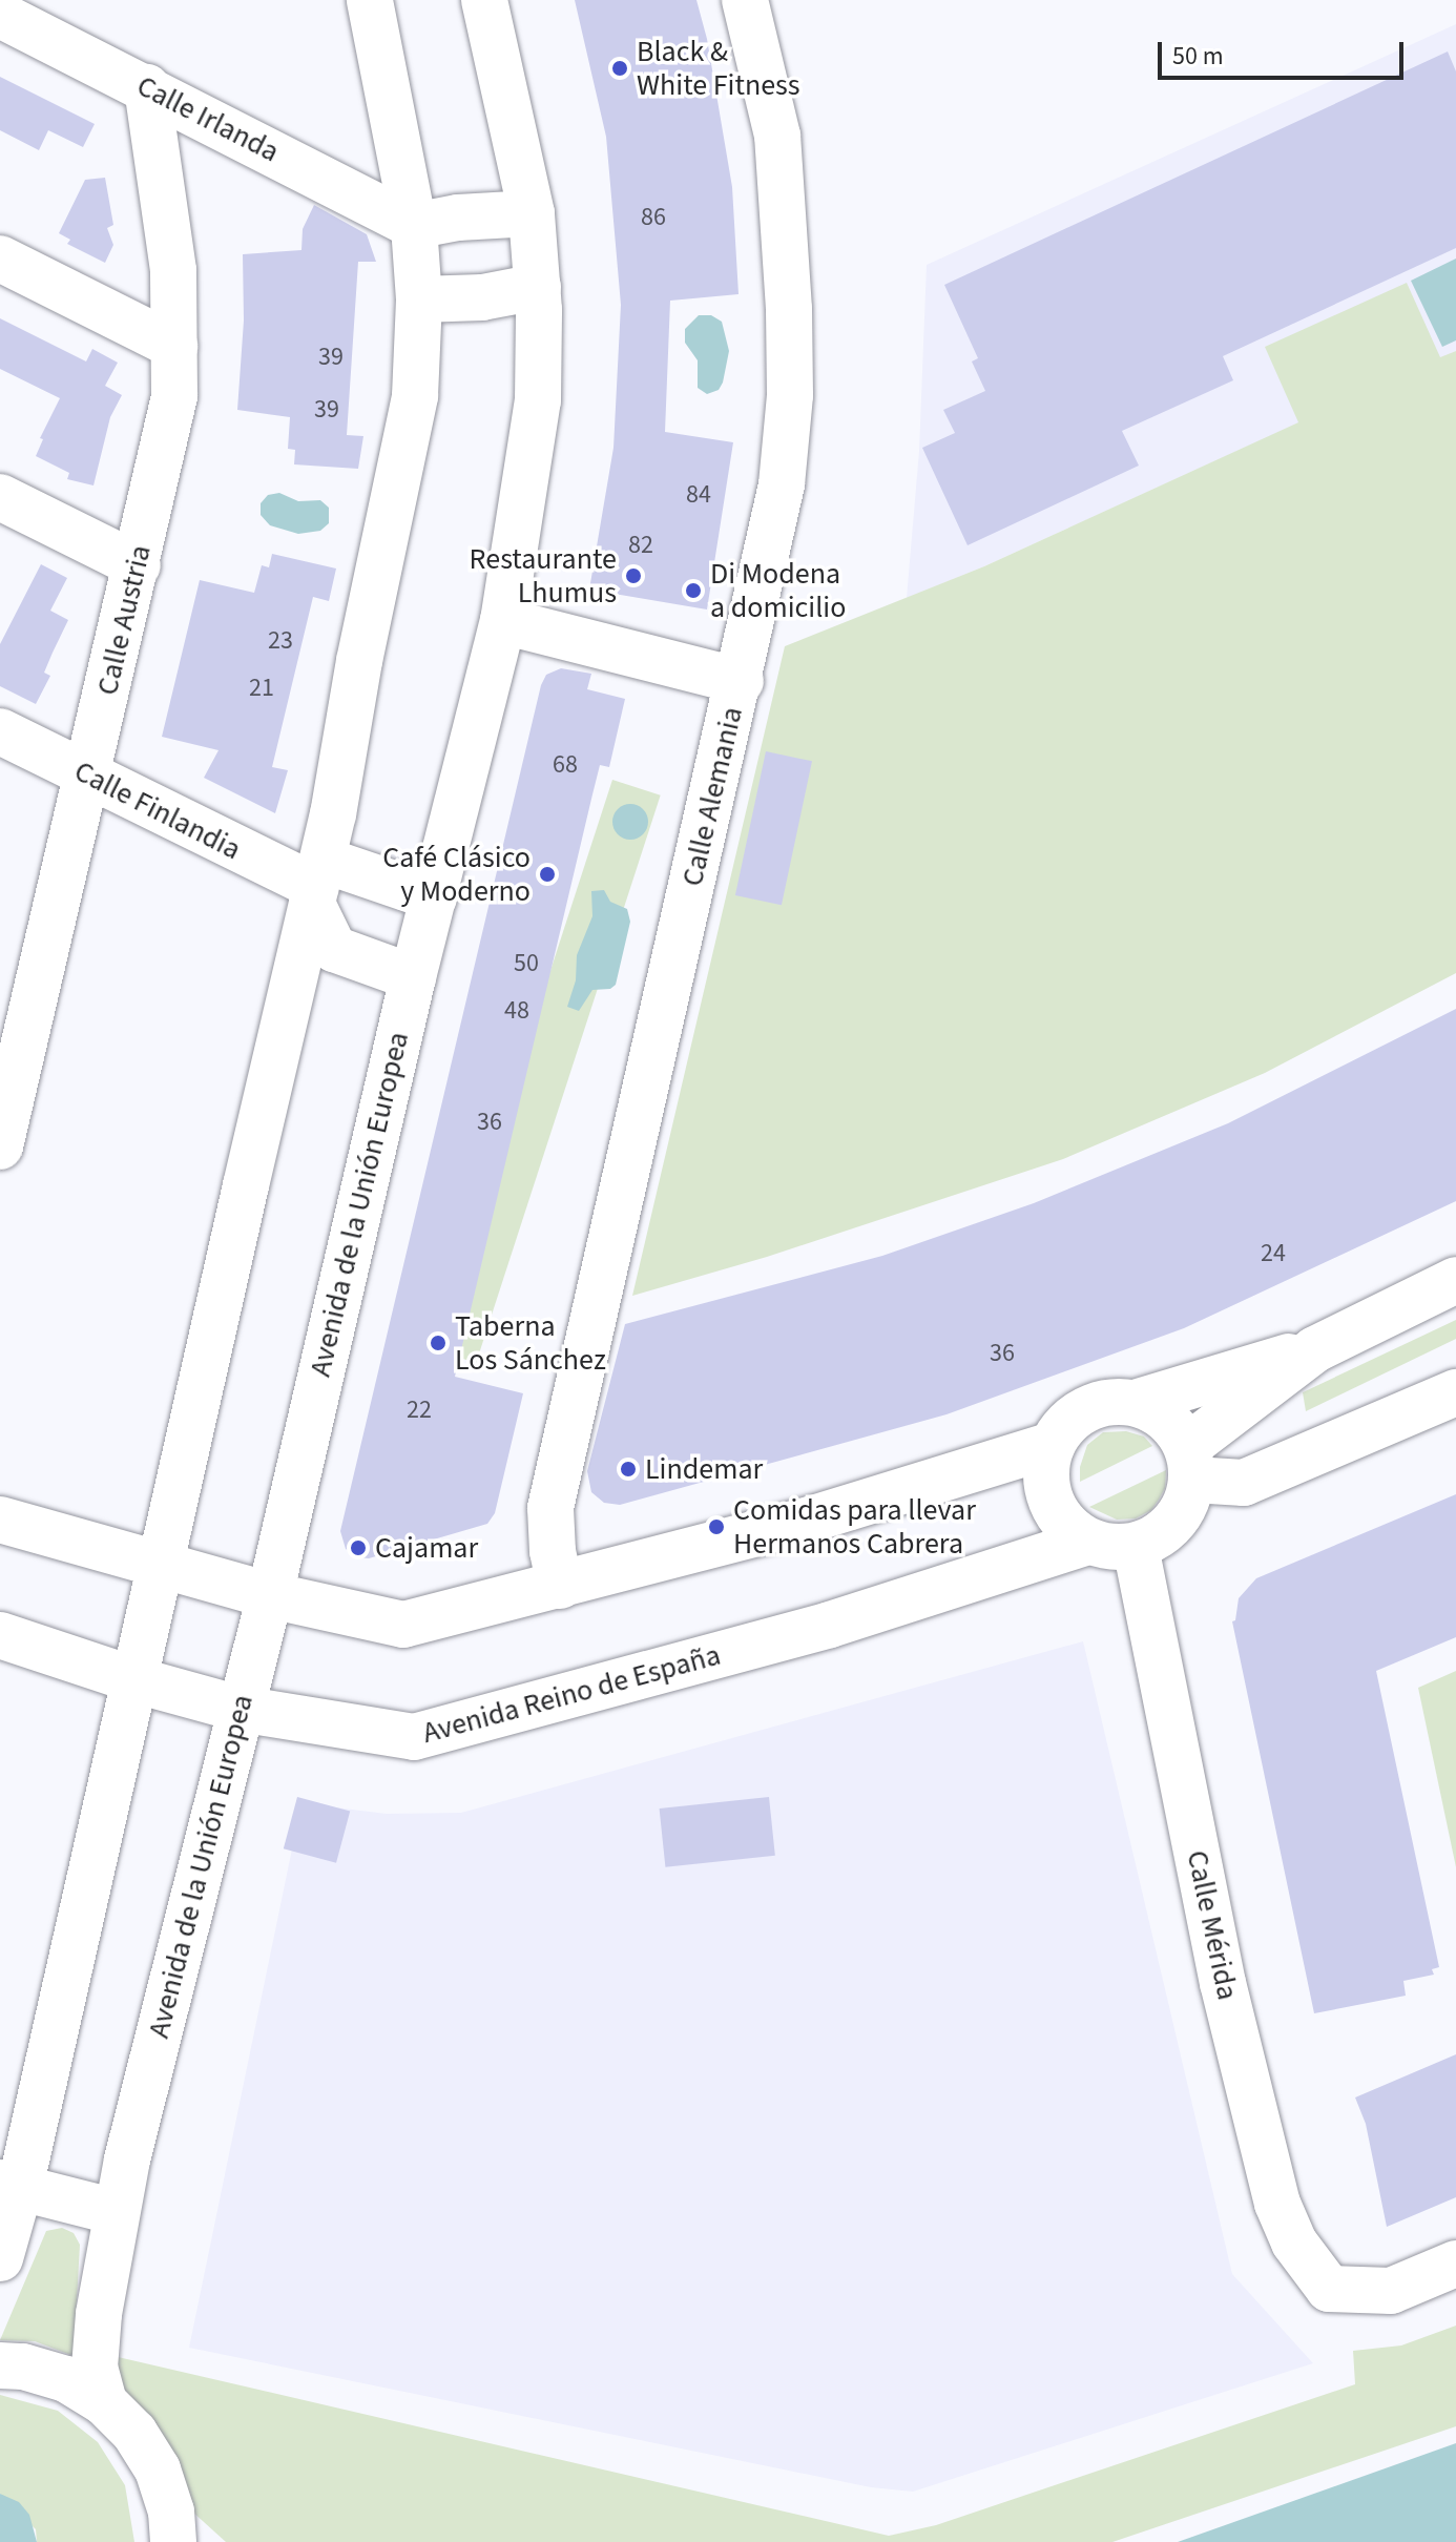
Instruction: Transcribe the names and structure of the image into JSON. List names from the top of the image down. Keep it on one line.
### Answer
{"streets":{"street":["Calle Irlanda","Calle Austria","Calle Alemania","Calle Finlandia","Avenida de la Unión Europea","Avenida Reino de España","Calle Mérida"]},"crossings":[["Calle Irlanda","Calle Austria"],["Calle Austria","Calle Finlandia"],["Calle Finlandia","Avenida de la Unión Europea"],["Avenida de la Unión Europea","Avenida Reino de España"],["Avenida Reino de España","Calle Mérida"]],"places":["Black & White Fitness","Restaurante Lhumus","Di Modena a domicilio","Café Clásico y Moderno","Taberna Los Sánchez","Lindemar","Comidas para llevar Hermanos Cabrera","Cajamar"],"house_numbers":["86","39","39","84","82","23","21","68","50","48","36","24","36","22"],"scale_bar":"50 m"}
